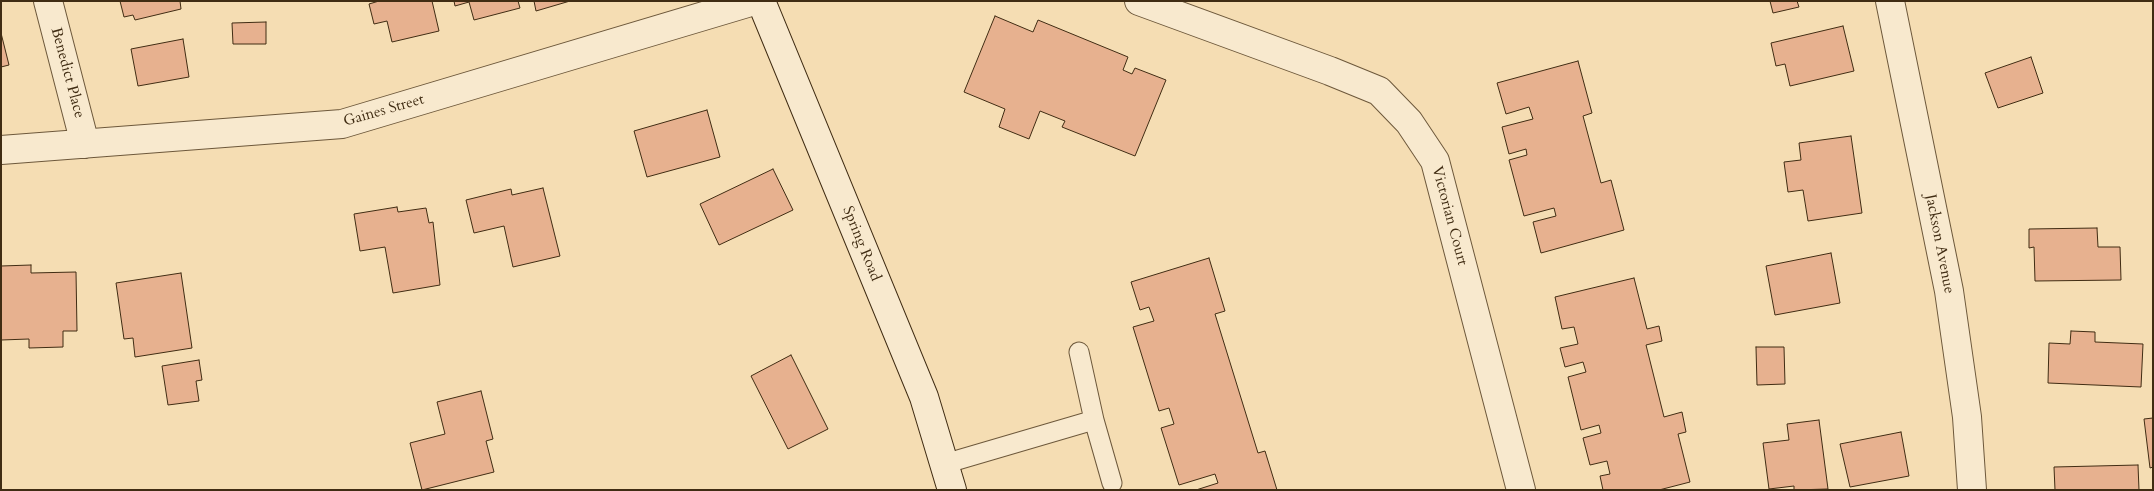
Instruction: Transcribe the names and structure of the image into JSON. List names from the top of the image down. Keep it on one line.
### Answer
{"streets":{"street":["Benedict Place","Gaines Street","Victorian Court","Spring Road","Jackson Avenue"]},"crossings":[["Benedict Place","Gaines Street"]]}
